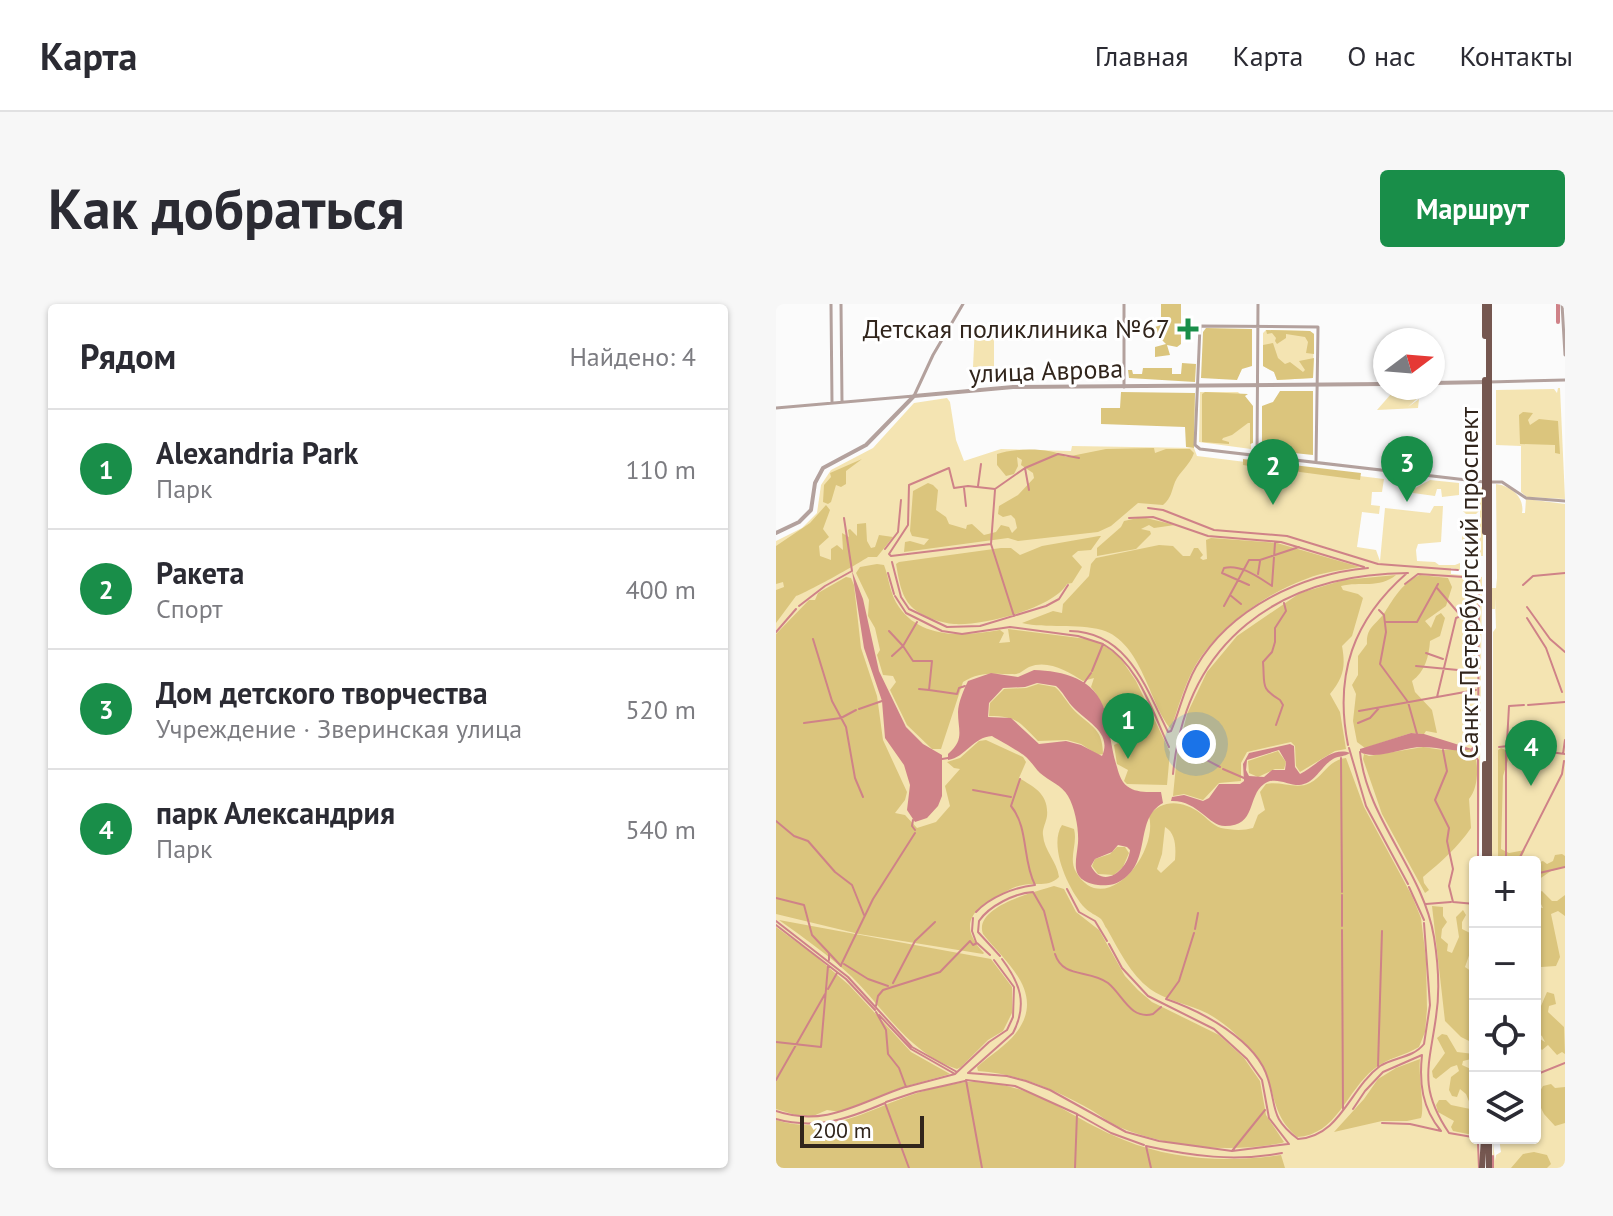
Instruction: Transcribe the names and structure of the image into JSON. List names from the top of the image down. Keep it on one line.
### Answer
{"streets":{"main road":["Санкт-Петербургский проспект"],"street":["улица Аврова"]},"places":{"health":["Детская поликлиника №67"]},"scale_bar":"200 m","north":"right","page":{"header":"Карта","nav":["Главная","Карта","О нас","Контакты"],"buttons":"Маршрут","title":"Как добраться","heading":["Рядом","Найдено: 4"],"list":[{"mark":"1","name":"Alexandria Park","note":"Парк","value":"110 m"},{"mark":"2","name":"Ракета","note":"Спорт","value":"400 m"},{"mark":"3","name":"Дом детского творчества","note":"Учреждение · Зверинская улица","value":"520 m"},{"mark":"4","name":"парк Александрия","note":"Парк","value":"540 m"}],"pins":["3","2","1","4"],"map_buttons":["+","−"],"scale":"200 m"}}
